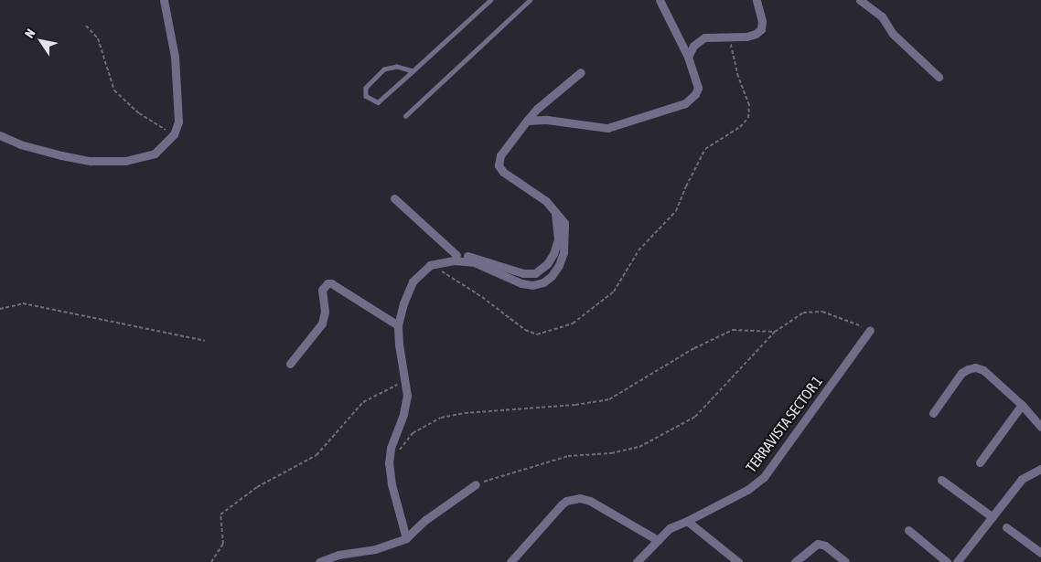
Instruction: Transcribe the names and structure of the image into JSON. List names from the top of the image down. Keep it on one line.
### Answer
{"streets":{"street":["TERRAVISTA SECTOR 1"]},"north":"top left"}
